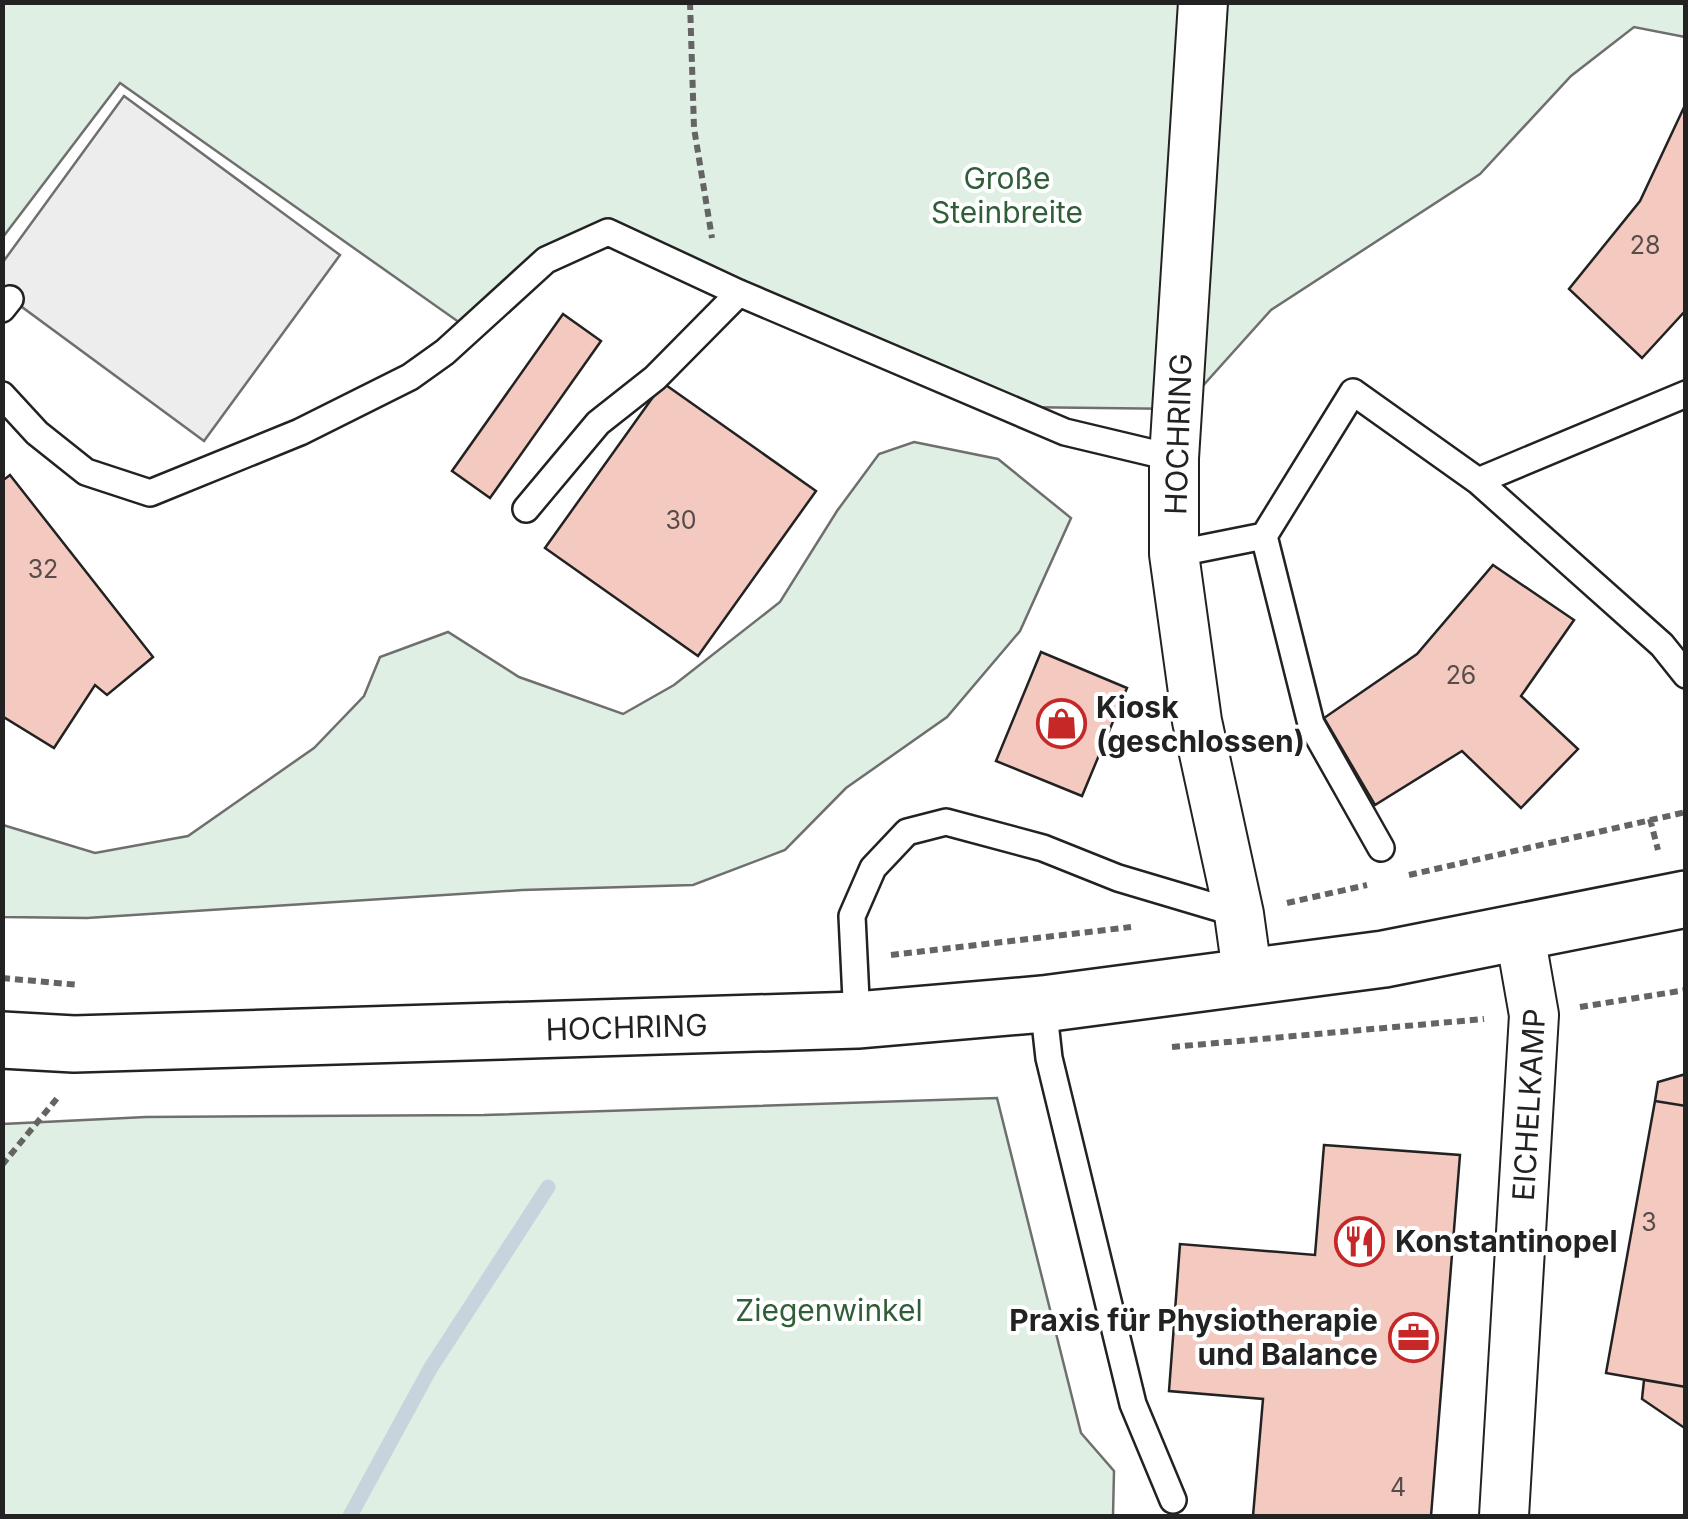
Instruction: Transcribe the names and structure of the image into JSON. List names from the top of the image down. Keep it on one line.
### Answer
{"streets":{"street":["HOCHRING","EICHELKAMP"]},"crossings":[["HOCHRING","EICHELKAMP"]],"parks":["Große Steinbreite","Ziegenwinkel"],"places":{"shop":["Kiosk (geschlossen)"],"restaurant":["Konstantinopel"],"office":["Praxis für Physiotherapie und Balance"]},"house_numbers":["28","30","32","26","3","4"]}
